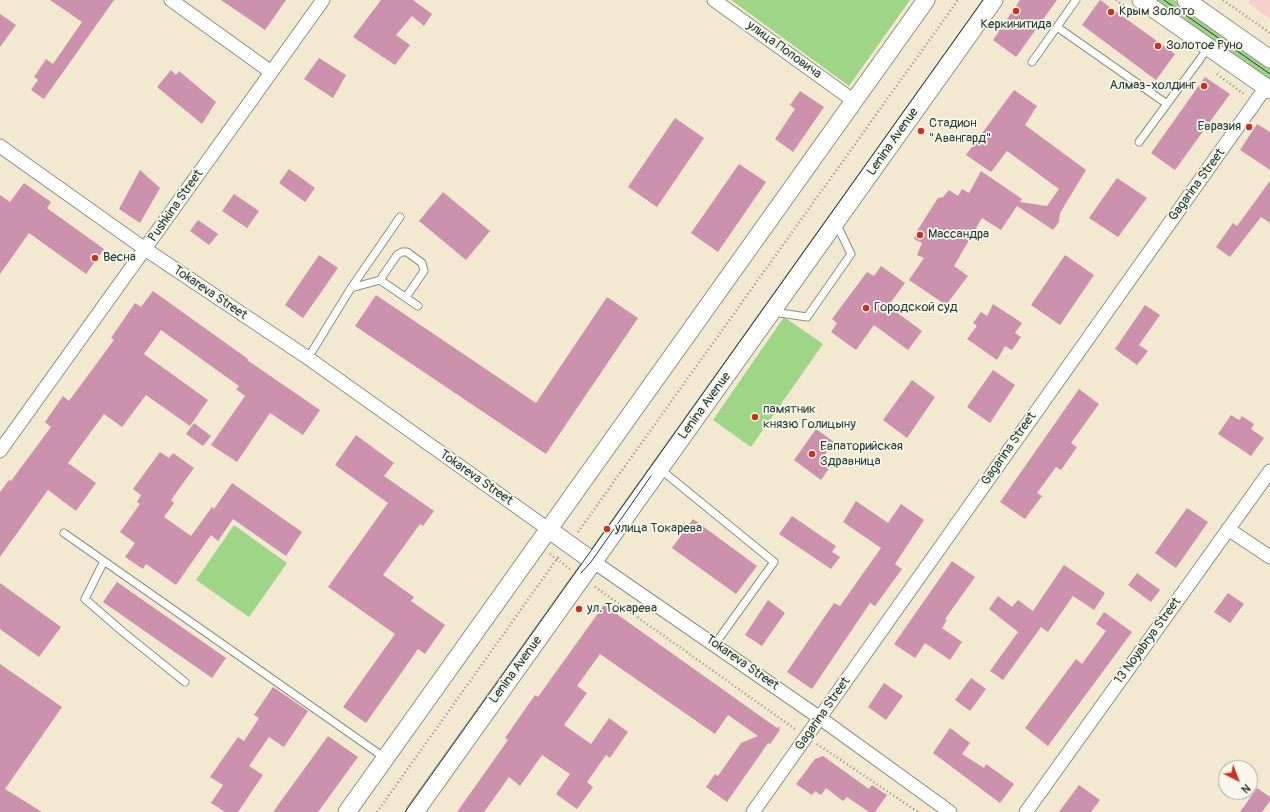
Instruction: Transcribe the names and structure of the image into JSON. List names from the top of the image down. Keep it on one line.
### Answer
{"streets":{"street":["улица Поповича","Lenina Avenue","Gagarina Street","Pushkina Street","Tokareva Street","13 Noyabrya Street"]},"crossings":[["Lenina Avenue","Tokareva Street"],["Gagarina Street","Tokareva Street"],["Pushkina Street","Tokareva Street"]],"places":["Керкинитида","Крым Золото","Золотое Руно","Алмаз-холдинг","Евразия","Стадион \"Авангард\"","Массандра","Весна","Городской суд","памятник князю Голицыну","Евпаторийская Здравница","улица Токарева","ул. Токарева"],"north":"bottom right"}
